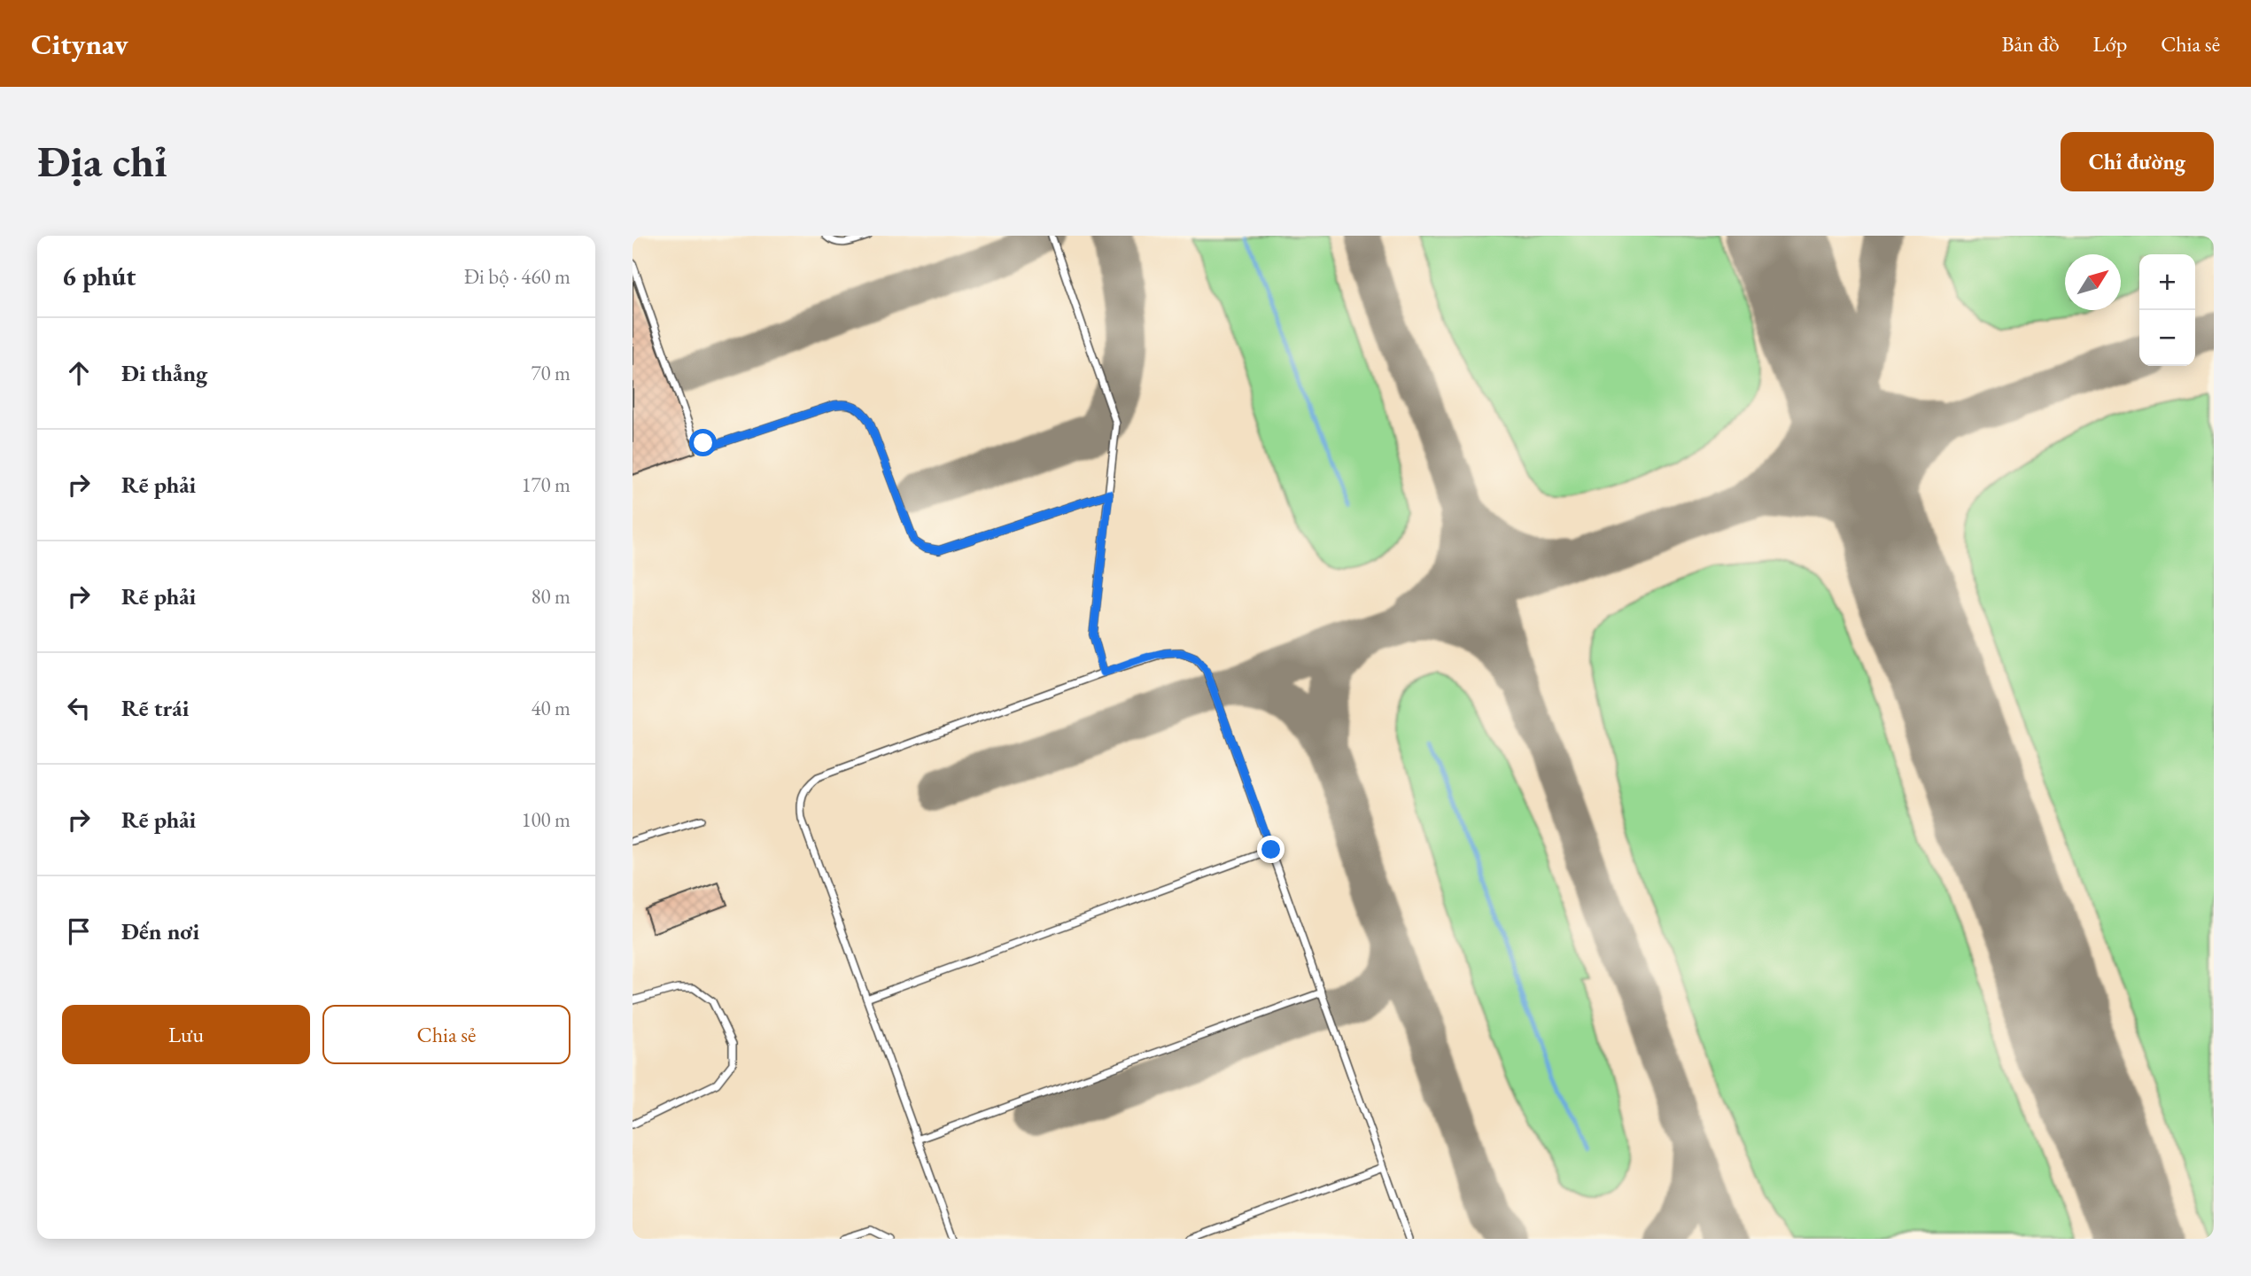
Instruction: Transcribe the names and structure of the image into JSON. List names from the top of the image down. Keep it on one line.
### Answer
{"north":"top right","page":{"header":"Citynav","nav":["Bản đồ","Lớp","Chia sẻ"],"buttons":["Chỉ đường",["Lưu","Chia sẻ"]],"title":"Địa chỉ","heading":["6 phút","Đi bộ · 460 m"],"map_buttons":["+","−"],"list":[["Đi thẳng","70 m"],["Rẽ phải","170 m"],["Rẽ phải","80 m"],["Rẽ trái","40 m"],["Rẽ phải","100 m"],"Đến nơi"]}}
